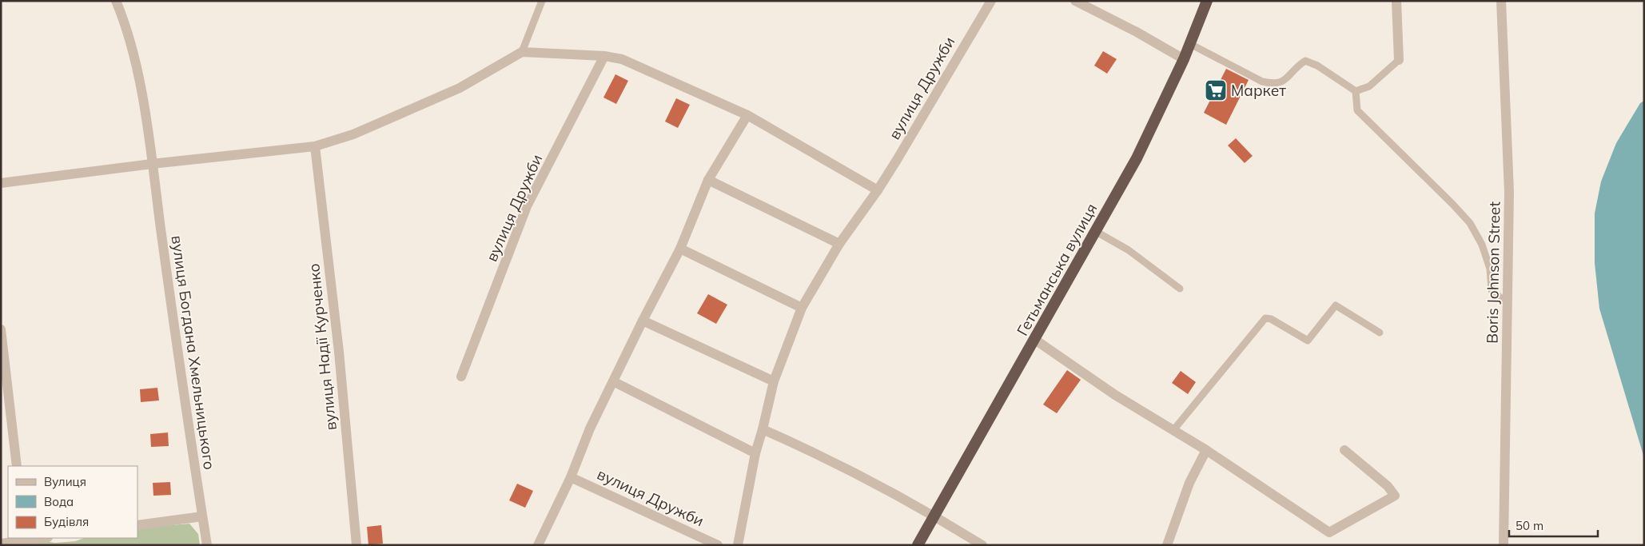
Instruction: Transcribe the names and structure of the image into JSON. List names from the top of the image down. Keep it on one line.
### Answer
{"streets":{"highway":["Гетьманська вулиця"],"street":["вулиця Дружби","Boris Johnson Street","вулиця Надії Курченко","вулиця Богдана Хмельницького"]},"places":{"supermarket":["Маркет"]},"legend":["Вулиця","Вода","Будівля"],"scale_bar":"50 m"}
